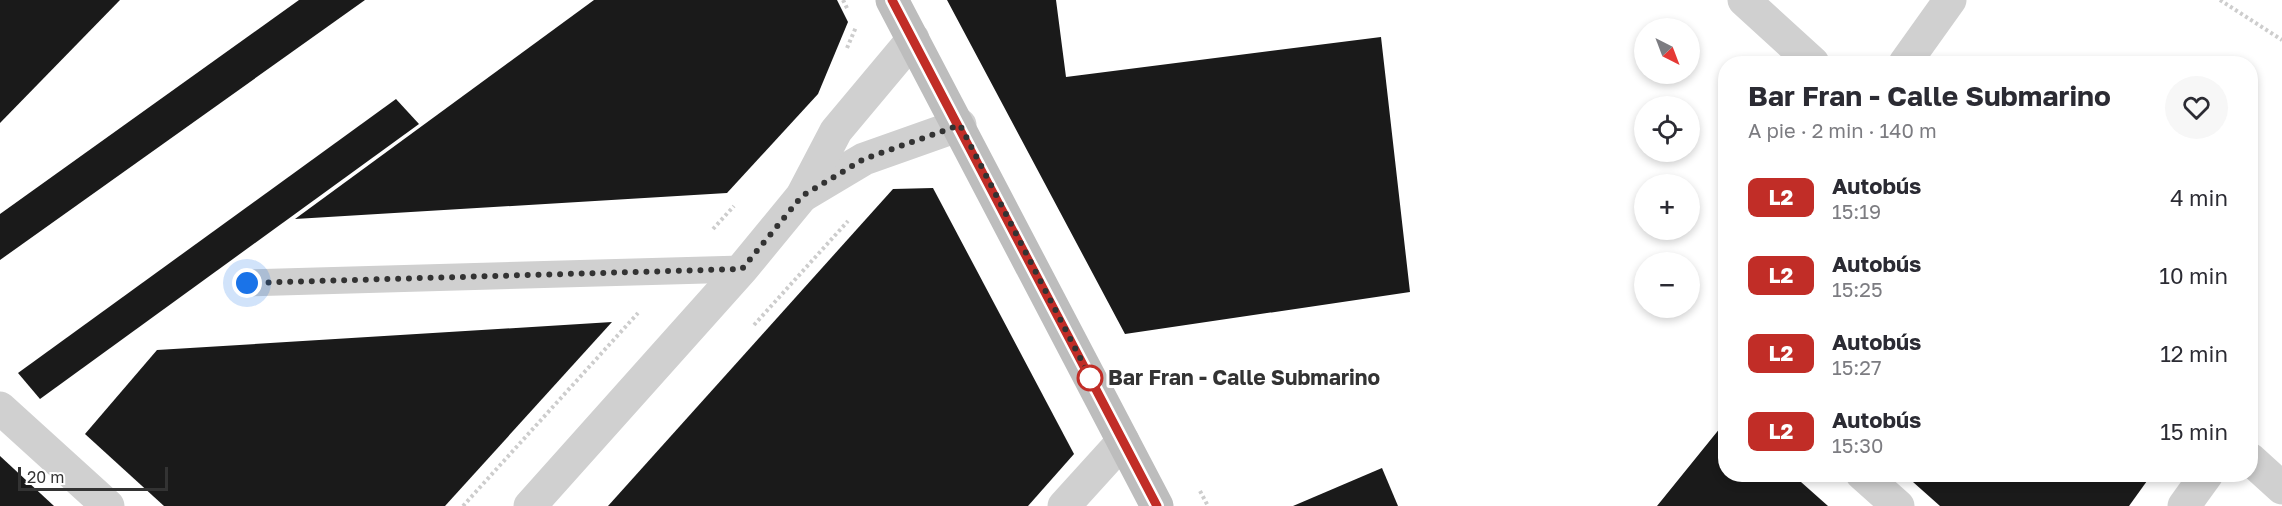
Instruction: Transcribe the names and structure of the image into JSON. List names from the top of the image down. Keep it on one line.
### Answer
{"places":["Bar Fran - Calle Submarino"],"lines":["bus line L2"],"scale_bar":"20 m","north":"bottom right","page":{"map_buttons":["+","−"],"heading":["Bar Fran - Calle Submarino","A pie · 2 min · 140 m"],"list":[{"mark":"L2","name":"Autobús","note":"15:19","value":"4 min"},{"mark":"L2","name":"Autobús","note":"15:25","value":"10 min"},{"mark":"L2","name":"Autobús","note":"15:27","value":"12 min"},{"mark":"L2","name":"Autobús","note":"15:30","value":"15 min"}],"scale":"20 m"}}
